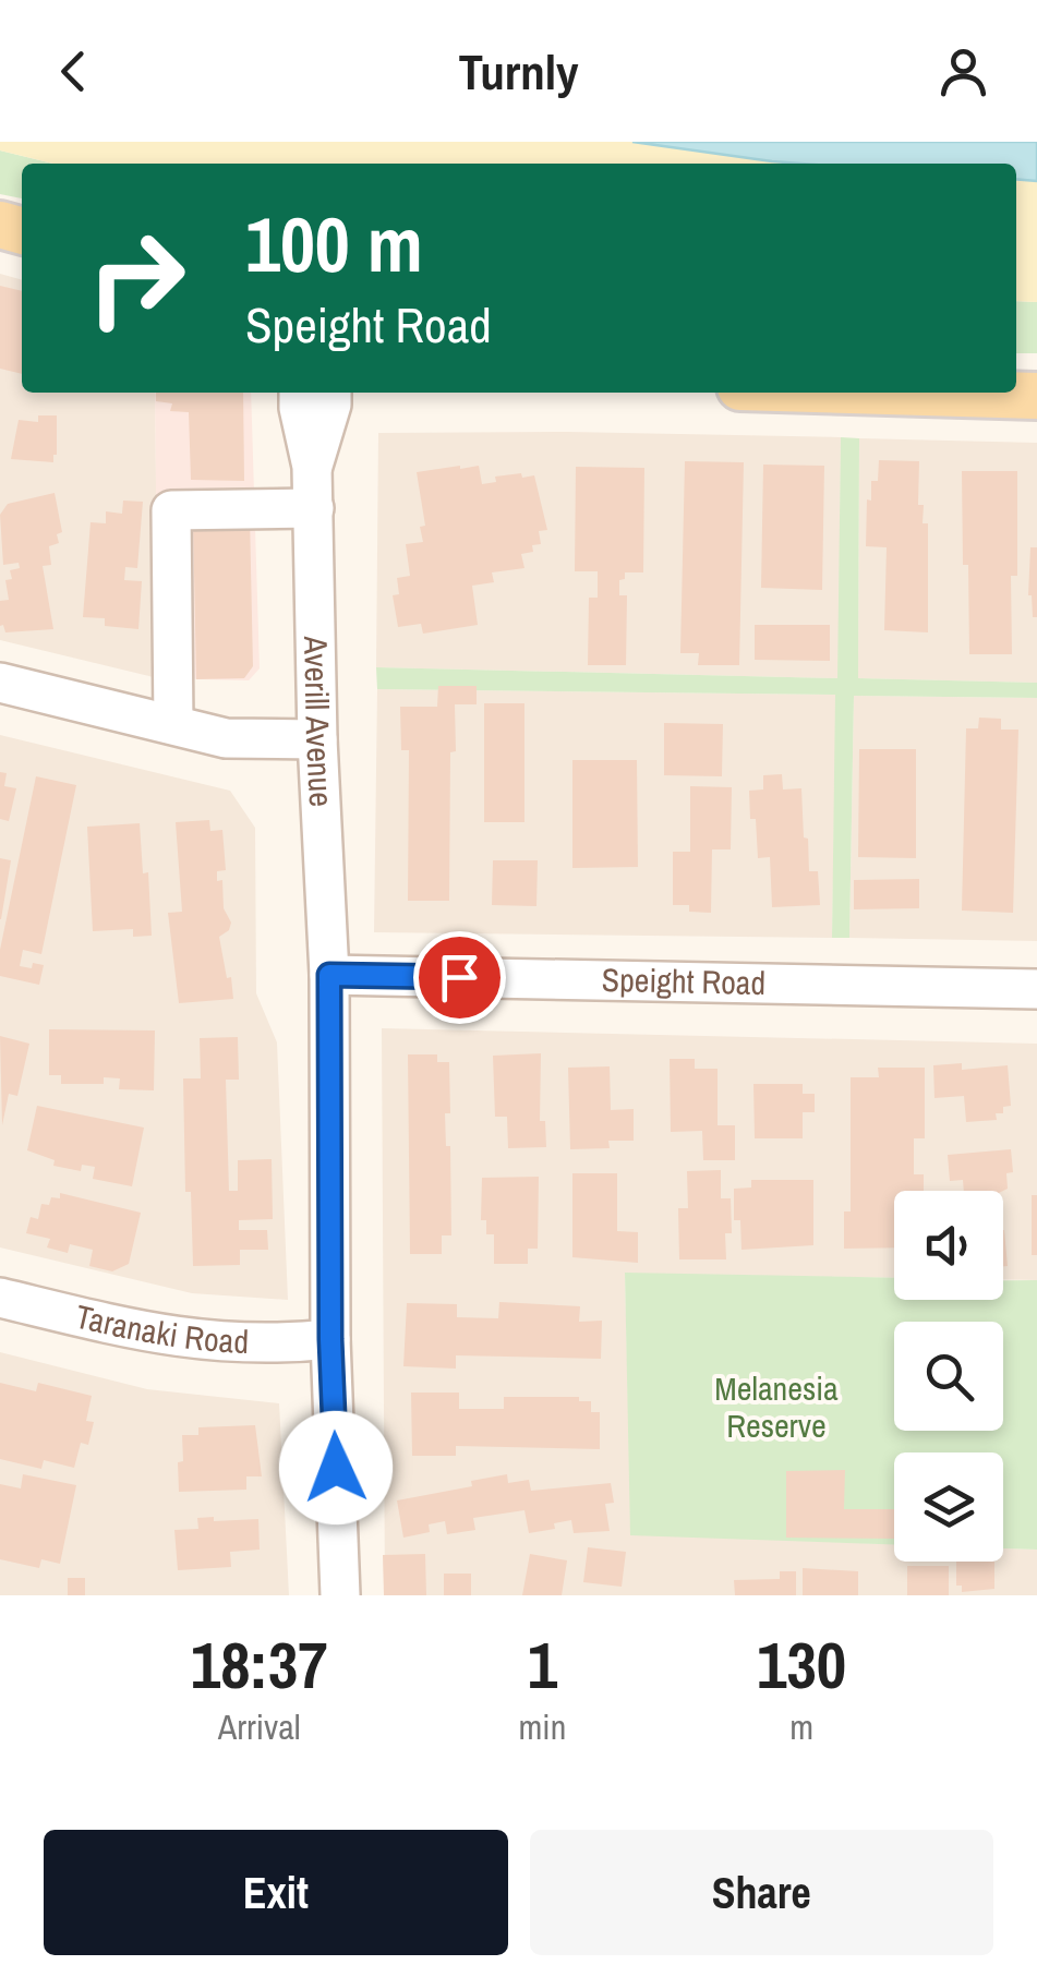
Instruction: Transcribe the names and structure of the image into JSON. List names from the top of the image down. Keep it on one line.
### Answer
{"streets":{"street":["Averill Avenue","Speight Road","Taranaki Road"]},"crossings":[["Averill Avenue","Speight Road"],["Averill Avenue","Taranaki Road"]],"parks":["Melanesia Reserve"],"page":{"header":"Turnly","turn":["100 m","Speight Road"],"eta":["18:37","Arrival","1","min","130","m"],"buttons":["Exit","Share"]}}
